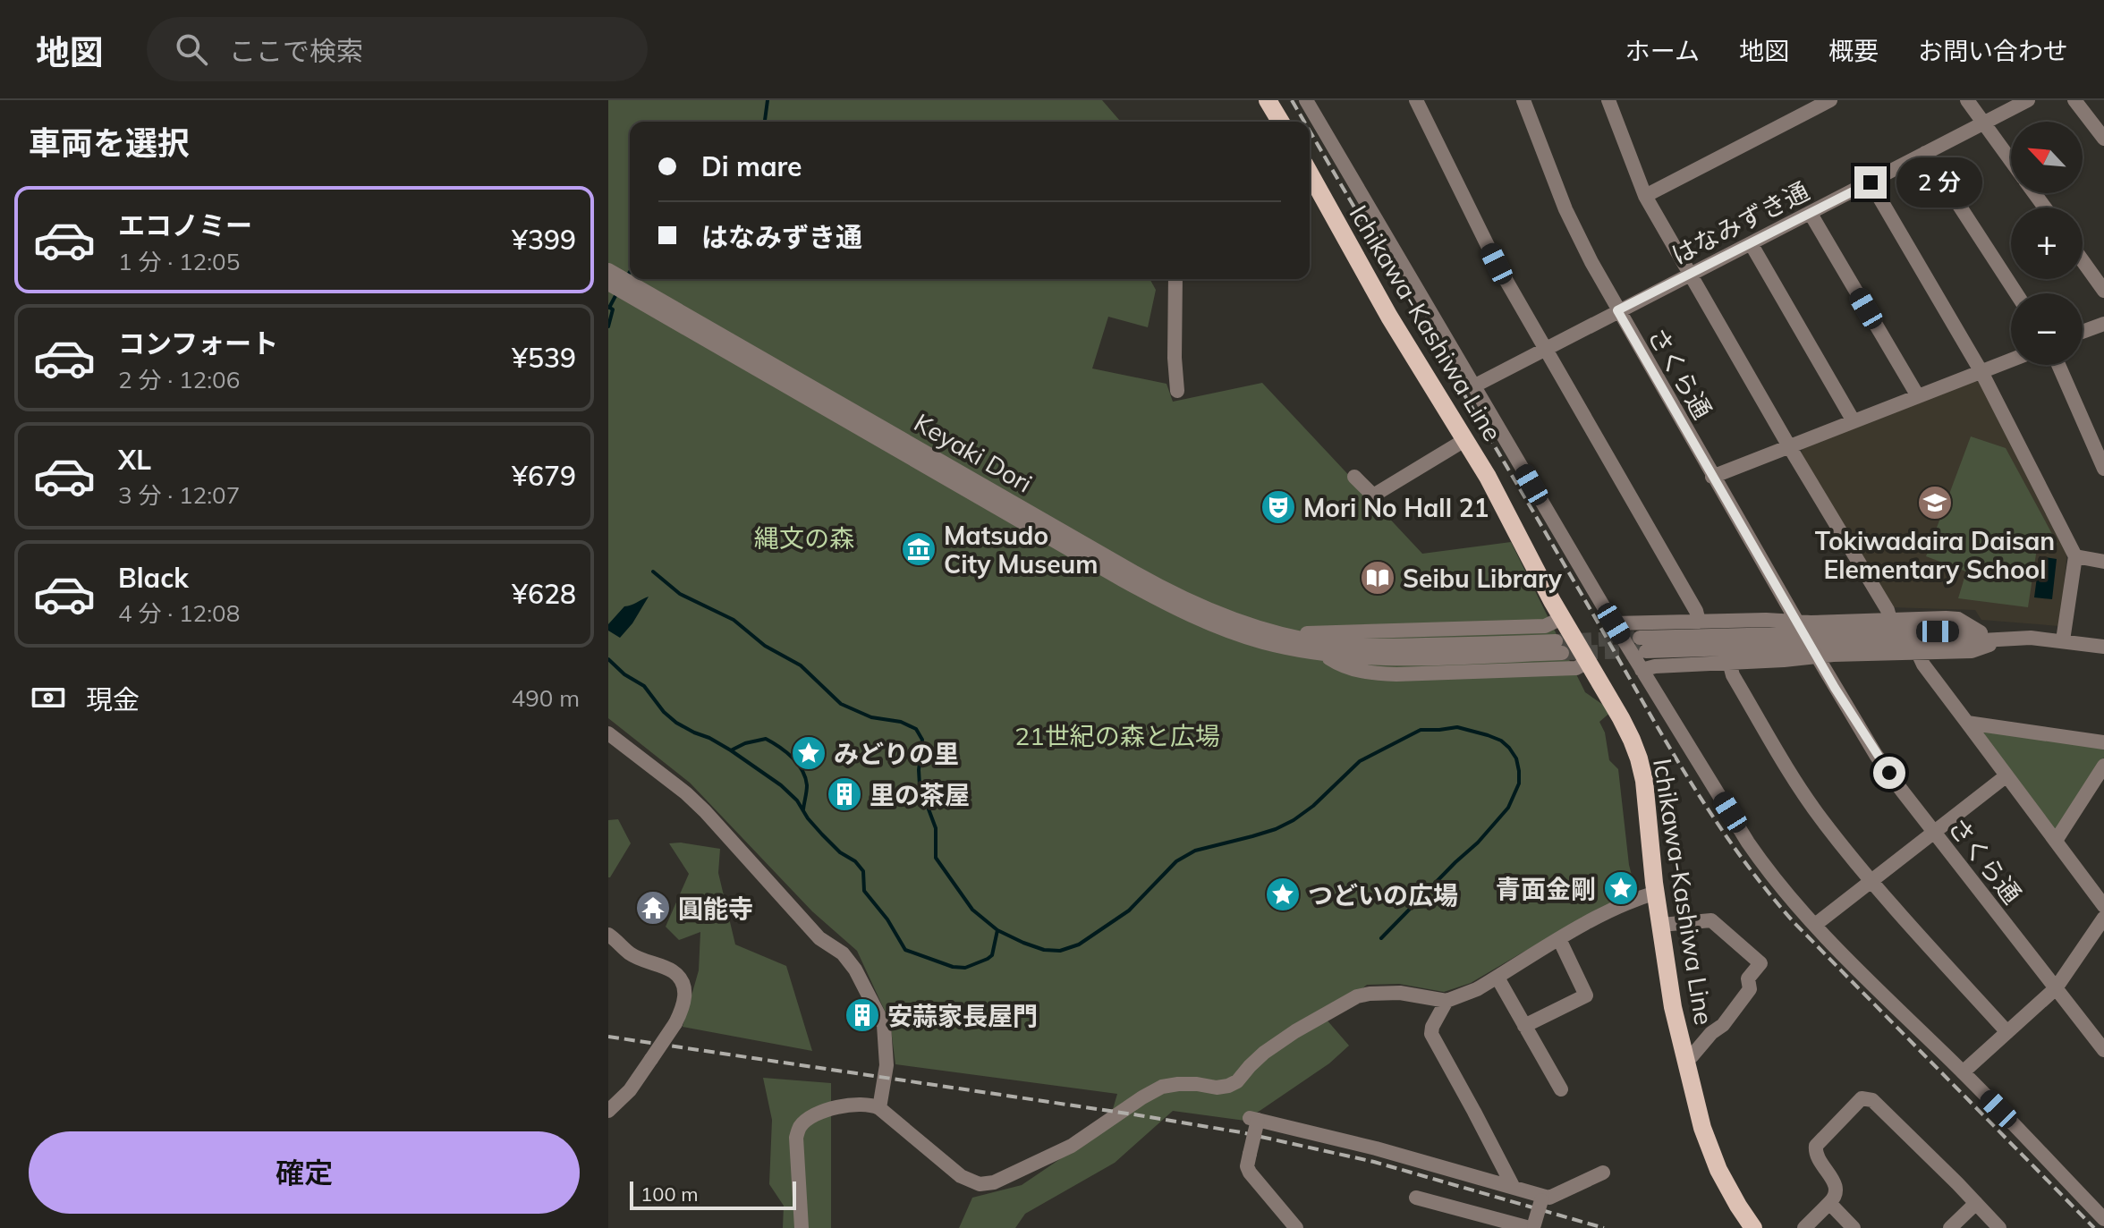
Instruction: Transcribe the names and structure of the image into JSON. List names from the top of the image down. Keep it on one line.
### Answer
{"streets":{"main road":["Ichikawa-Kashiwa Line"],"street":["はなみずき通","さくら通","Keyaki Dori"]},"crossings":[["はなみずき通","さくら通"]],"parks":["縄文の森","21世紀の森と広場"],"places":{"school or university":["Tokiwadaira Daisan Elementary School"],"theatre":["Mori No Hall 21"],"museum":["Matsudo City Museum"],"library":["Seibu Library"],"place":["みどりの里","青面金剛","つどいの広場"],"building":["里の茶屋","安蒜家長屋門"],"temple":["圓能寺"]},"scale_bar":"100 m","north":"top left","page":{"header":"地図","search":"ここで検索","nav":["ホーム","地図","概要","お問い合わせ"],"heading":"車両を選択","map_buttons":["+","−"],"banner":["Di mare","はなみずき通"],"bubble":"2 分","list":[{"name":"エコノミー","note":"1 分 · 12:05","value":"¥399"},{"name":"コンフォート","note":"2 分 · 12:06","value":"¥539"},{"name":"XL","note":"3 分 · 12:07","value":"¥679"},{"name":"Black","note":"4 分 · 12:08","value":"¥628"}],"pay":["現金","490 m"],"buttons":"確定","scale":"100 m"}}
